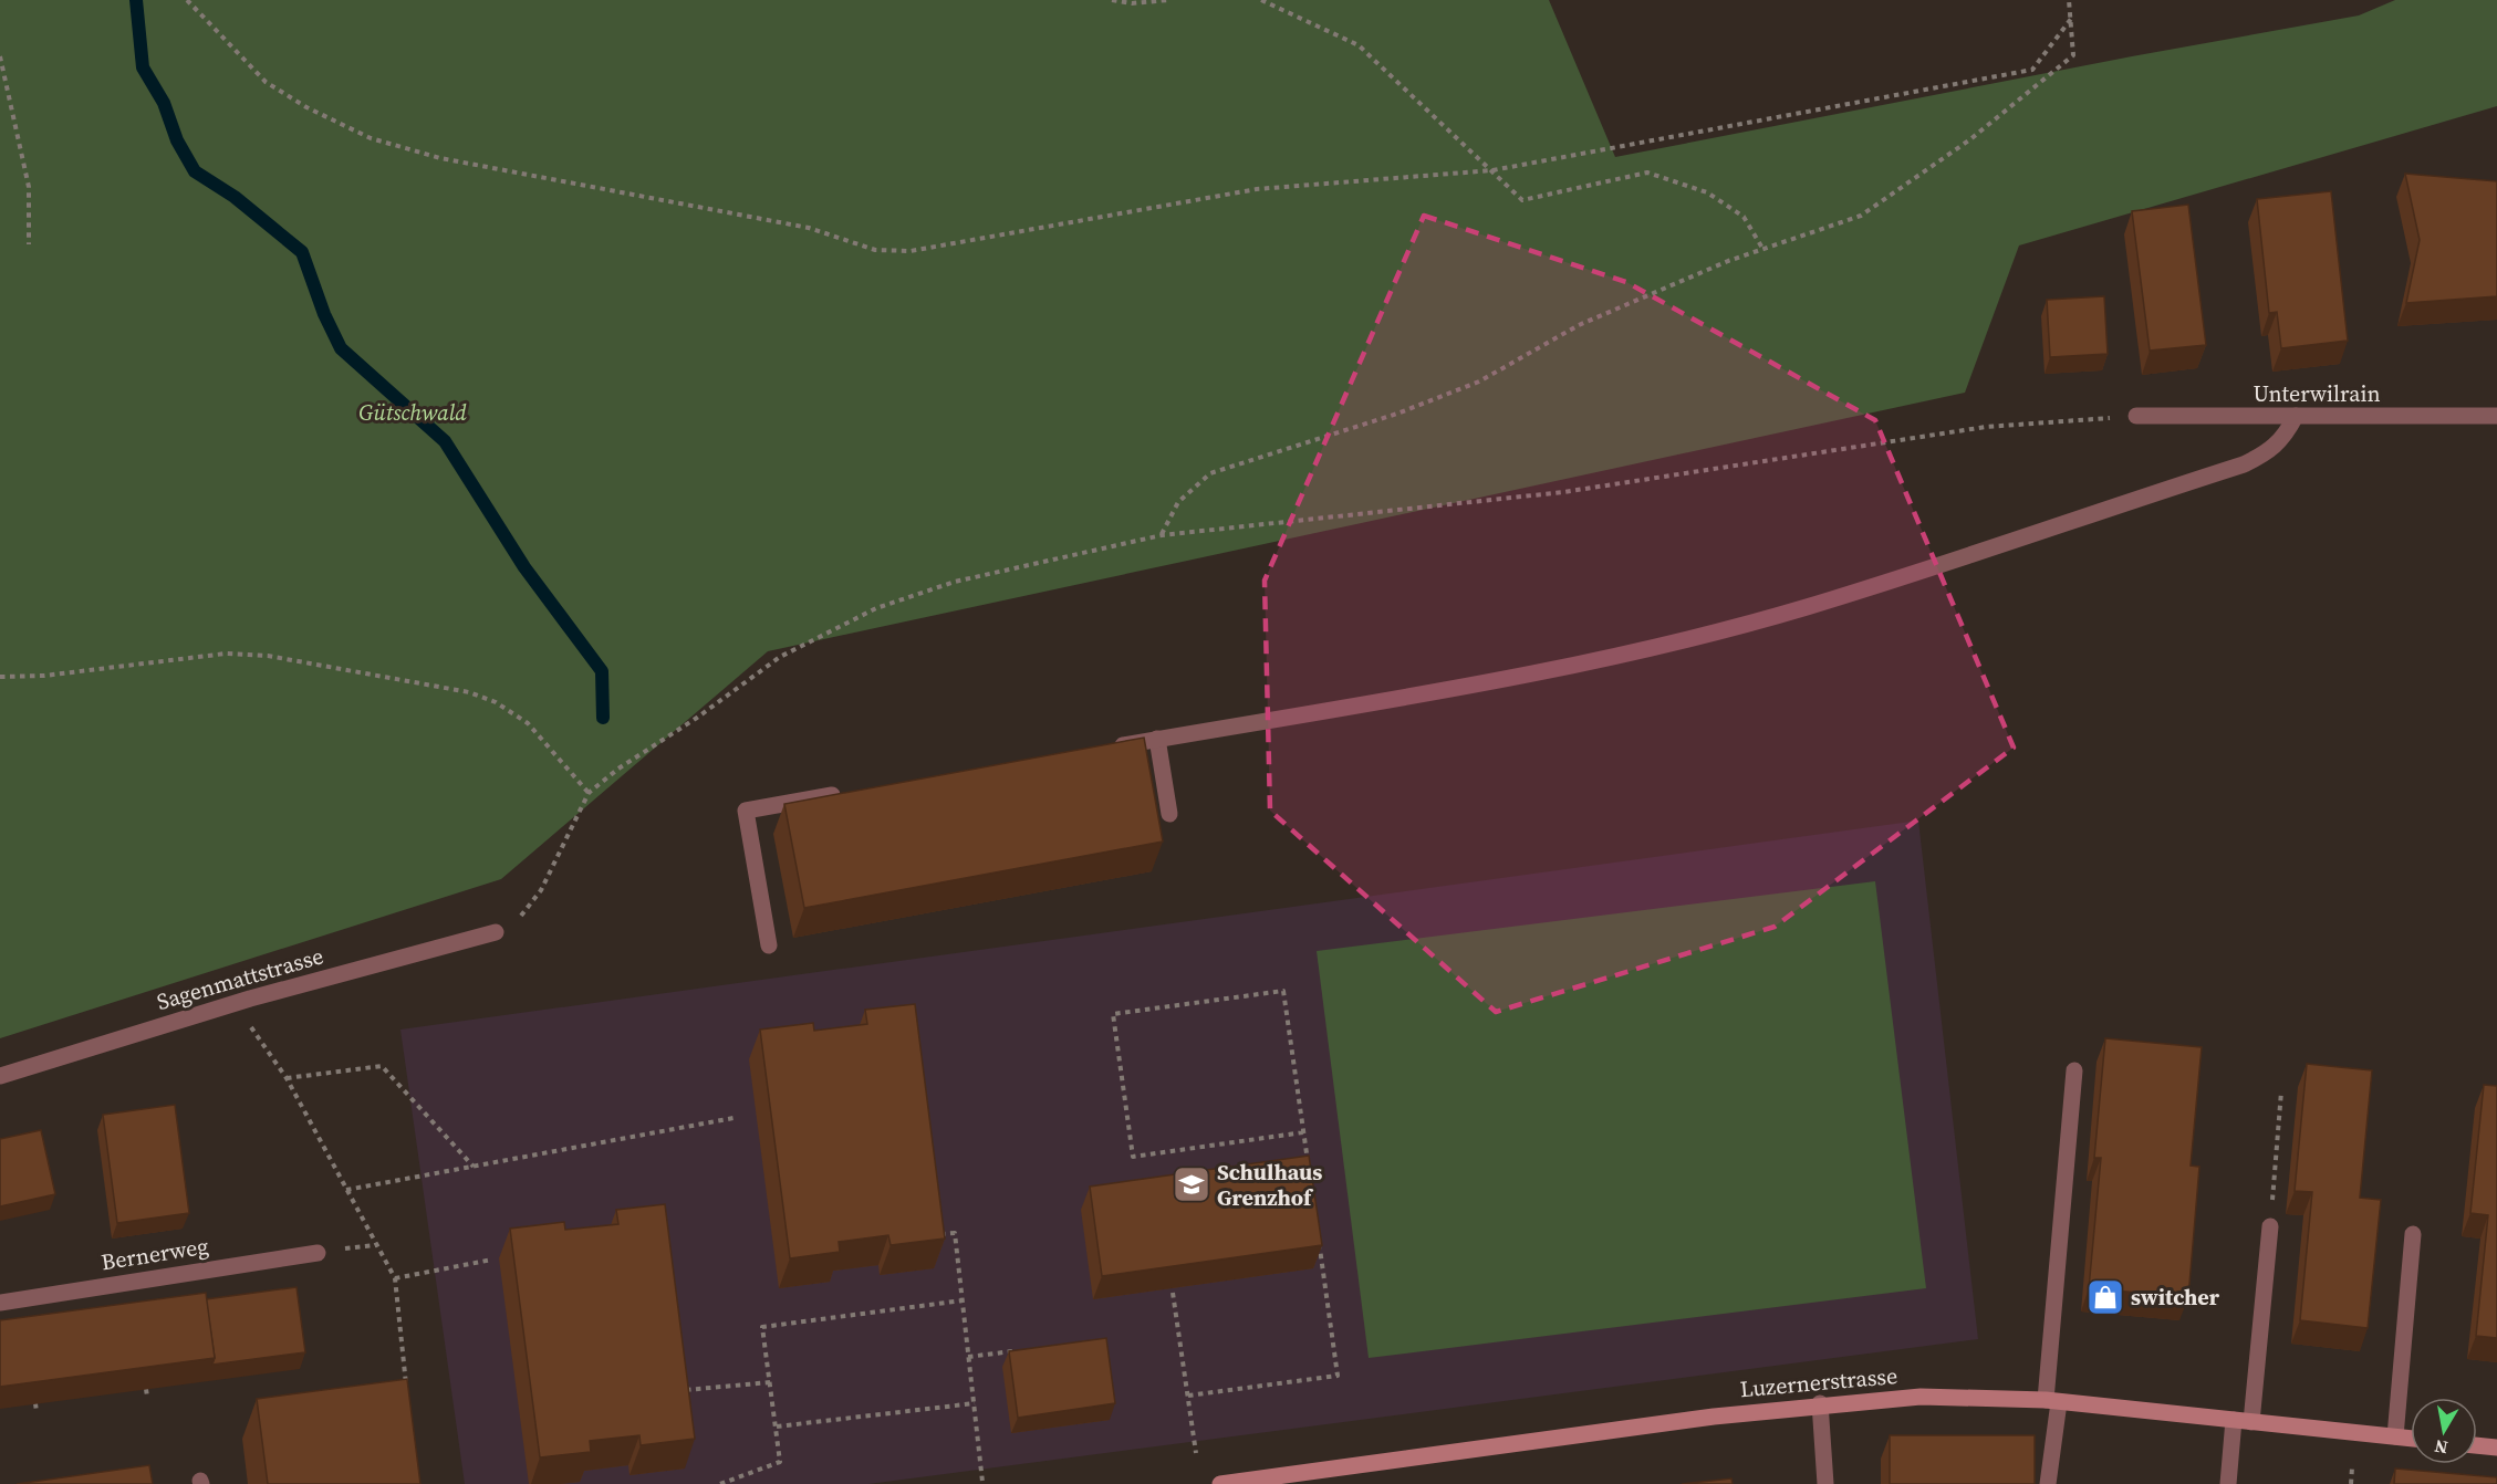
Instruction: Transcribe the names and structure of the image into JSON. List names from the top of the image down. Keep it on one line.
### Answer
{"streets":{"main road":["Luzernerstrasse"],"street":["Unterwilrain","Sagenmattstrasse","Bernerweg"]},"parks":["Gütschwald"],"places":{"school or university":["Schulhaus Grenzhof"],"shop":["switcher"]},"north":"bottom"}
